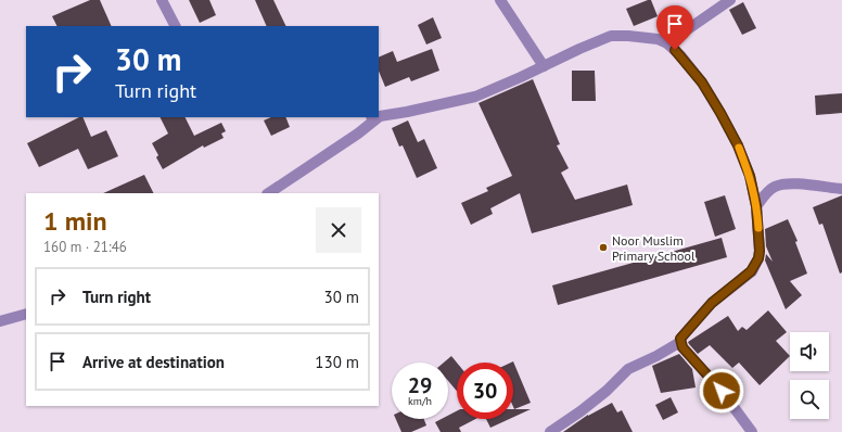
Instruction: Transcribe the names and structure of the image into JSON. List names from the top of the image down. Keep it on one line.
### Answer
{"places":["Noor Muslim Primary School"],"page":{"turn":["30 m","Turn right"],"heading":["1 min","160 m · 21:46"],"list":[{"name":"Turn right","value":"30 m"},{"name":"Arrive at destination","value":"130 m"}],"speed":"29 km/h","limit":"30"}}
